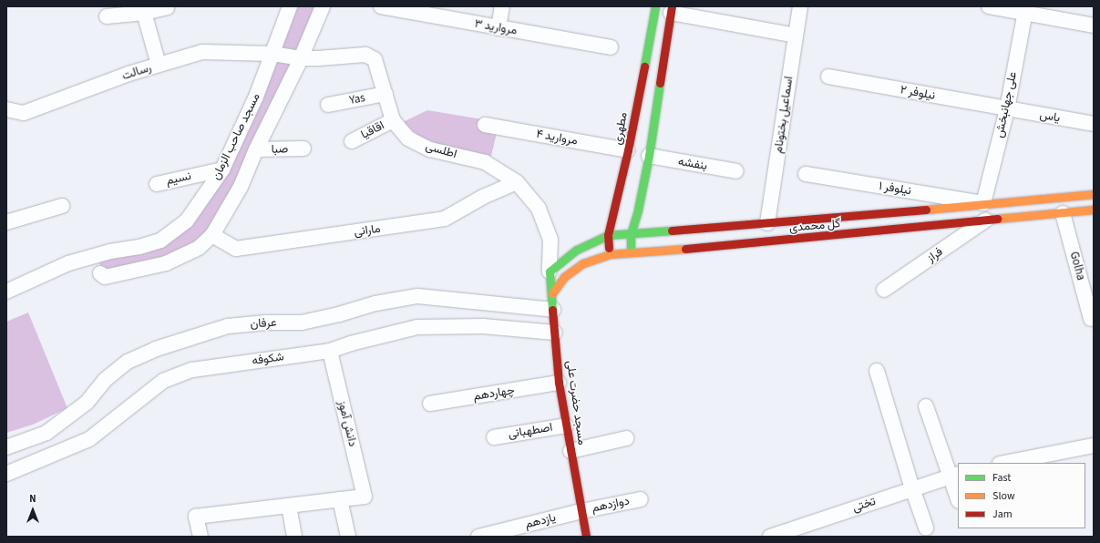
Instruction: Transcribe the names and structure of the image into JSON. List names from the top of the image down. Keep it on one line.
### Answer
{"streets":{"street":["مروارید ۳","رسالت","نیلوفر ۲","Yas","علی جهانبخش","اسماعیل بختونام","یاس","مطهری","اقاقیا","مسجد صاحب الزمان","مروارید ۴","صبا","اطلسی","بنفشه","نسیم","نیلوفر ۱","گل محمدی","مارانی","فراز","Golha","عرفان","شکوفه","چهاردهم","مسجد حضرت علی","دانش آموز","اصطهبانی","دوازدهم","تختی","یازدهم"]},"crossings":[["رسالت","مسجد صاحب الزمان"],["رسالت","اطلسی"],["نیلوفر ۲","علی جهانبخش"],["نیلوفر ۲","یاس"],["Yas","اطلسی"],["علی جهانبخش","یاس"],["علی جهانبخش","نیلوفر ۱"],["علی جهانبخش","گل محمدی"],["اسماعیل بختونام","گل محمدی"],["مطهری","مروارید ۴"],["مطهری","گل محمدی"],["اقاقیا","اطلسی"],["مسجد صاحب الزمان","اطلسی"],["مسجد صاحب الزمان","نسیم"],["اطلسی","گل محمدی"],["اطلسی","مارانی"],["اطلسی","مسجد حضرت علی"],["نیلوفر ۱","گل محمدی"],["گل محمدی","فراز"],["گل محمدی","Golha"],["گل محمدی","مسجد حضرت علی"],["عرفان","مسجد حضرت علی"],["شکوفه","مسجد حضرت علی"],["شکوفه","دانش آموز"],["چهاردهم","مسجد حضرت علی"],["مسجد حضرت علی","اصطهبانی"],["مسجد حضرت علی","دوازدهم"],["مسجد حضرت علی","یازدهم"],["دوازدهم","یازدهم"]],"legend":["Fast","Slow","Jam"],"north":"top"}
